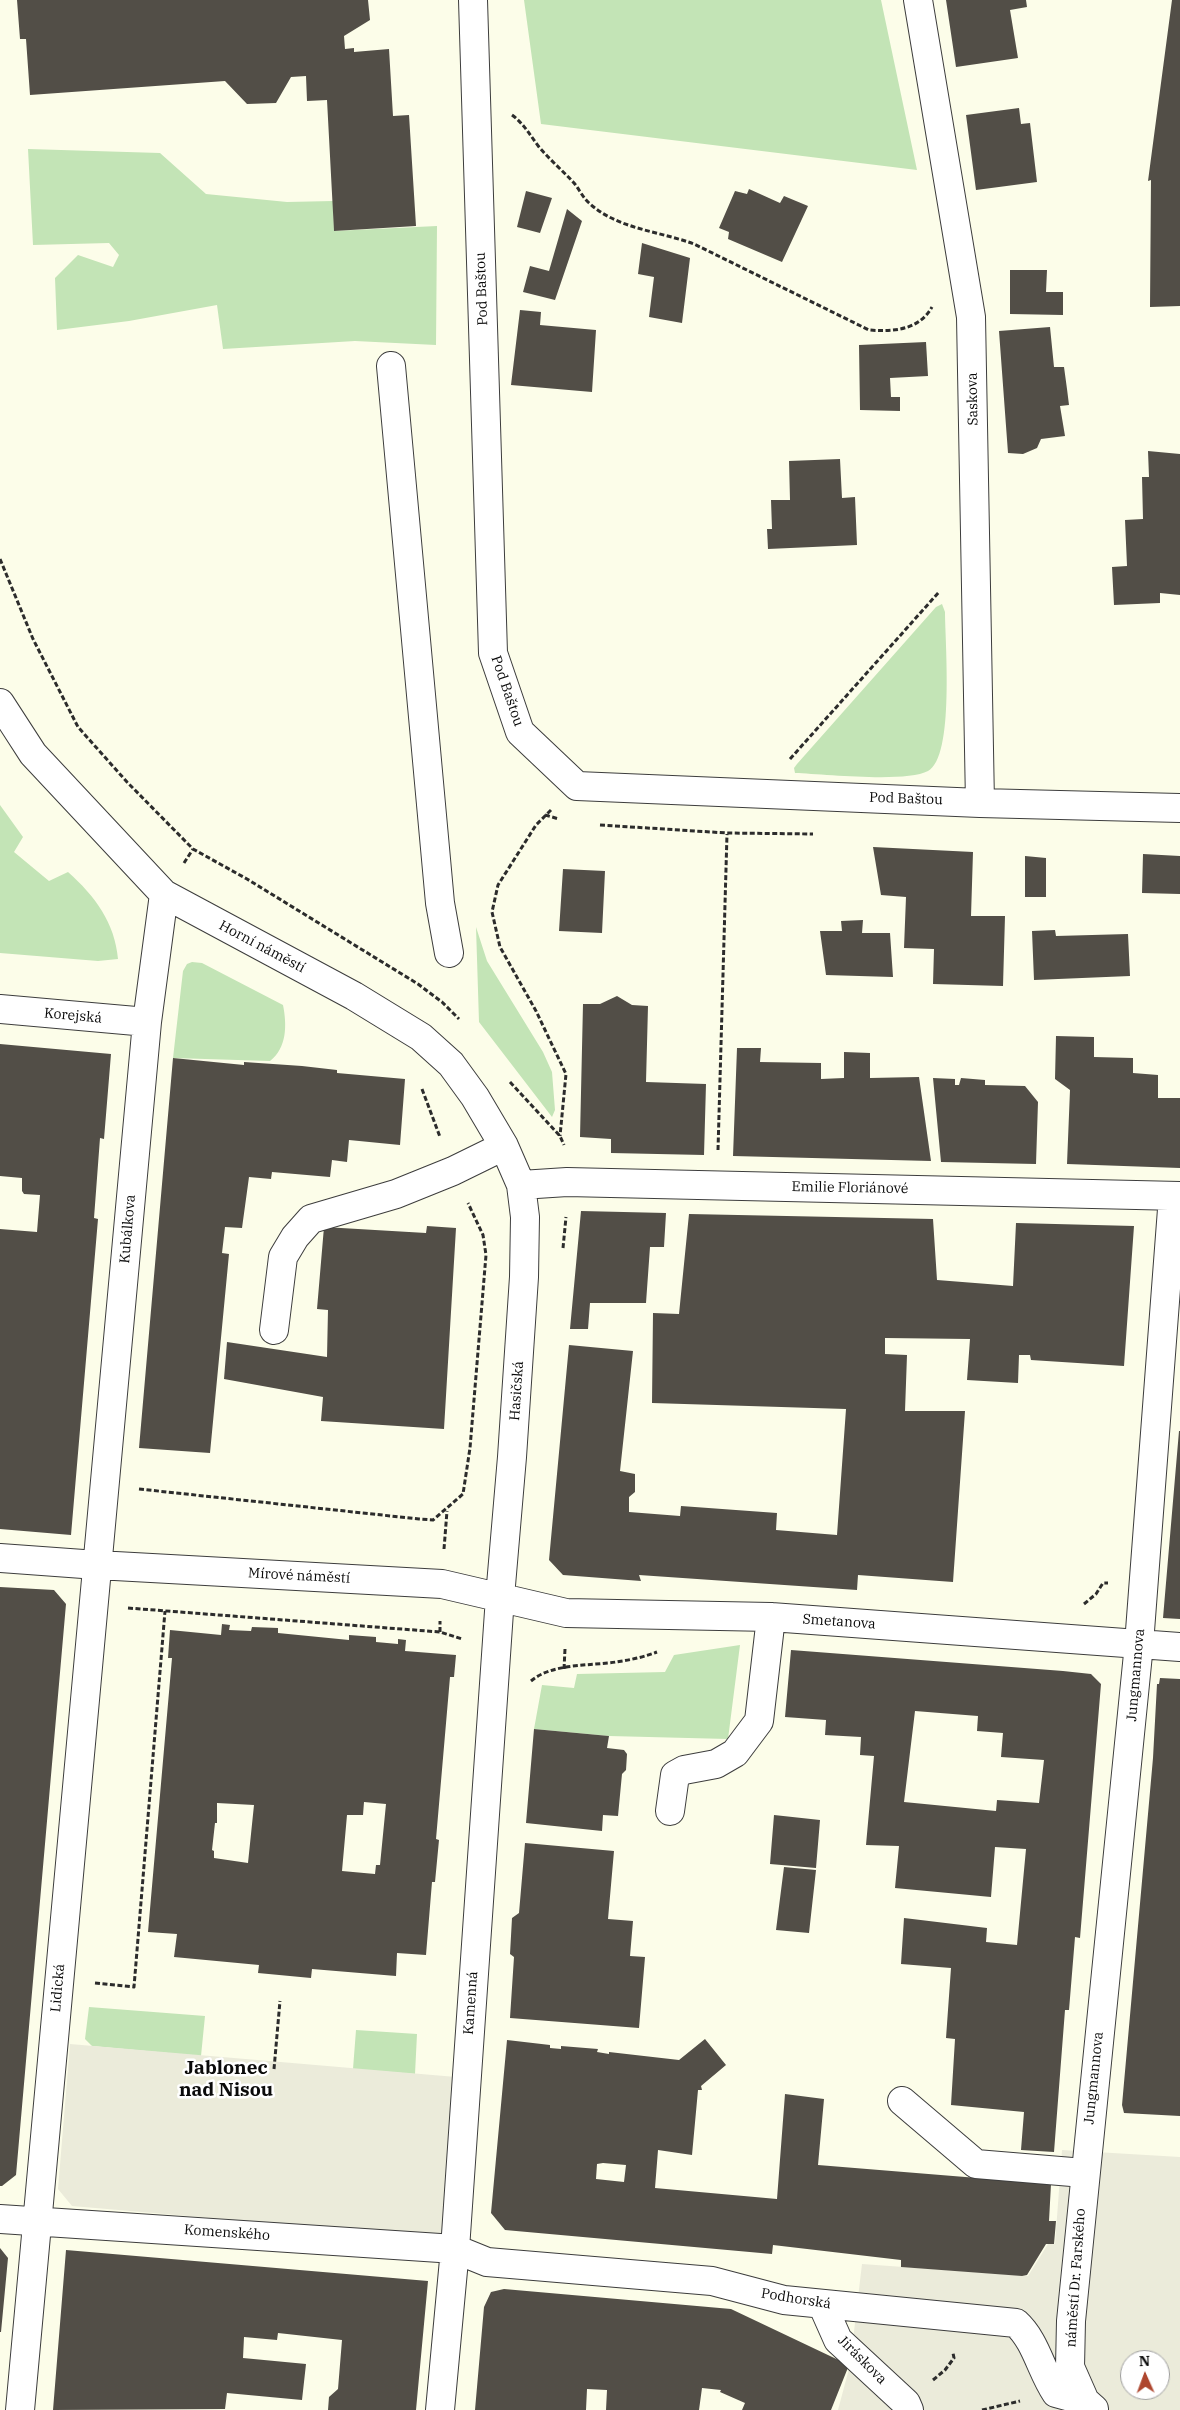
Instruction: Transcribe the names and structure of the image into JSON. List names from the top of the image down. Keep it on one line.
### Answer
{"streets":{"street":["Pod Baštou","Saskova","Horní náměstí","Korejská","Emilie Floriánové","Kubálkova","Hasičská","Mírové náměstí","Smetanova","Jungmannova","Lidická","Kamenná","Komenského","náměstí Dr. Farského","Podhorská","Jiráskova"]},"crossings":[["Pod Baštou","Saskova"],["Horní náměstí","Emilie Floriánové"],["Horní náměstí","Kubálkova"],["Horní náměstí","Hasičská"],["Korejská","Kubálkova"],["Emilie Floriánové","Hasičská"],["Emilie Floriánové","Jungmannova"],["Kubálkova","Mírové náměstí"],["Kubálkova","Lidická"],["Hasičská","Mírové náměstí"],["Hasičská","Smetanova"],["Hasičská","Kamenná"],["Mírové náměstí","Smetanova"],["Mírové náměstí","Lidická"],["Mírové náměstí","Kamenná"],["Smetanova","Jungmannova"],["Smetanova","Kamenná"],["Jungmannova","náměstí Dr. Farského"],["Lidická","Komenského"],["Kamenná","Komenského"],["Kamenná","Podhorská"],["Komenského","Podhorská"],["náměstí Dr. Farského","Podhorská"],["Podhorská","Jiráskova"]],"districts":["Jablonec nad Nisou"],"north":"top"}
